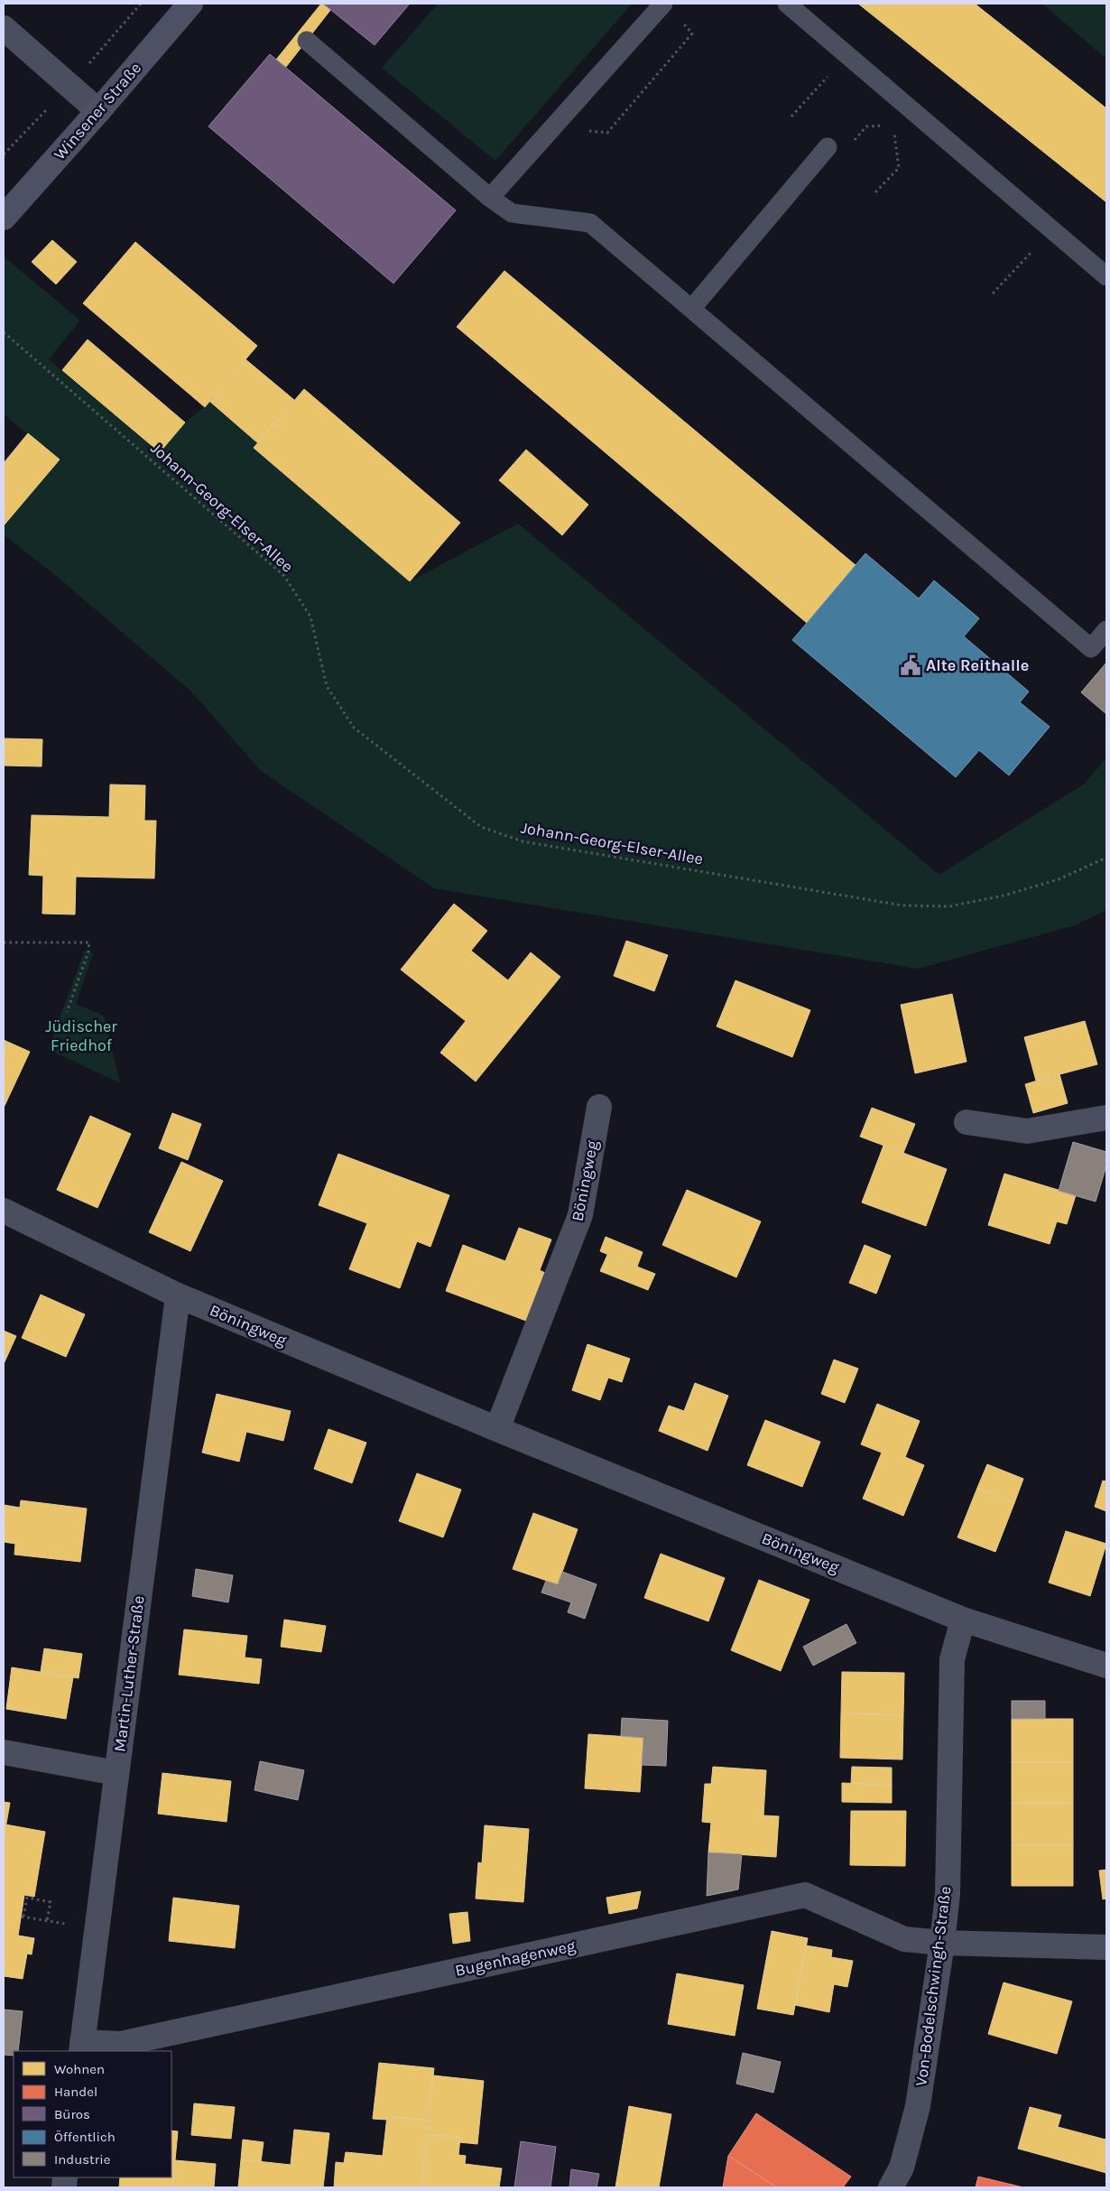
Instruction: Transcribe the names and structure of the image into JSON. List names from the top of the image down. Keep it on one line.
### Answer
{"streets":{"main road":["Winsener Straße"],"street":["Böningweg","Martin-Luther-Straße","Bugenhagenweg","Von-Bodelschwingh-Straße"],"path":["Johann-Georg-Elser-Allee"]},"crossings":[["Böningweg","Martin-Luther-Straße"],["Böningweg","Von-Bodelschwingh-Straße"],["Martin-Luther-Straße","Bugenhagenweg"],["Bugenhagenweg","Von-Bodelschwingh-Straße"]],"parks":["Jüdischer Friedhof"],"places":{"public building":["Alte Reithalle"]},"legend":["Wohnen","Handel","Büros","Öffentlich","Industrie"]}
